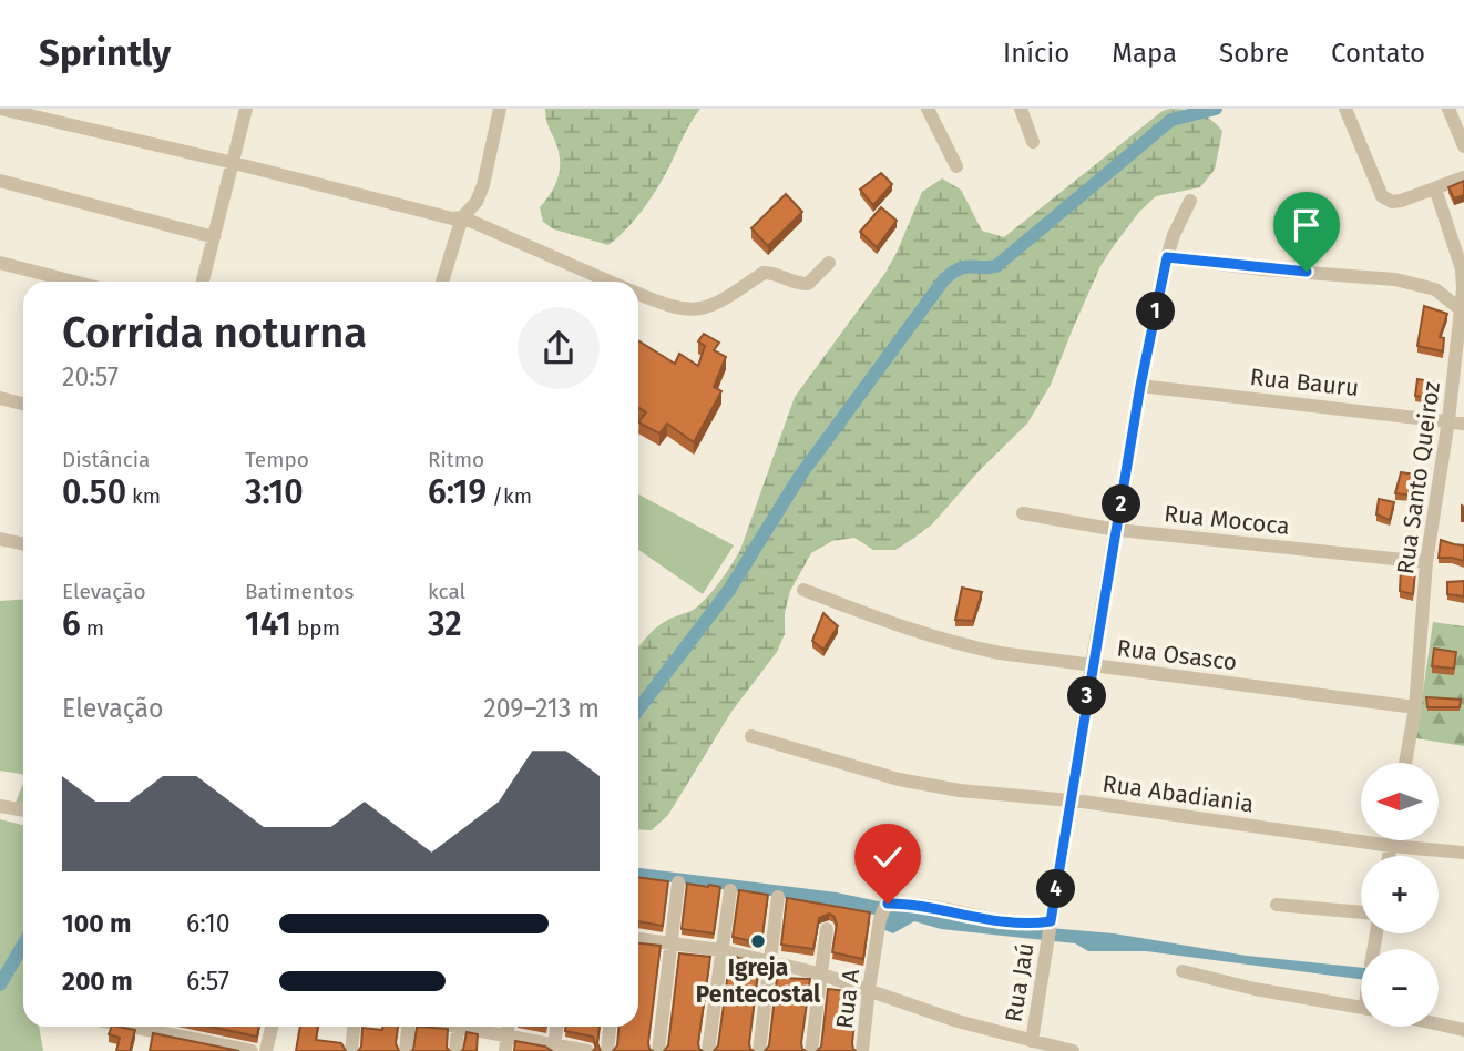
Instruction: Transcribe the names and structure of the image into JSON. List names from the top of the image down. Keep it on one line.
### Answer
{"streets":{"street":["Rua Bauru","Rua Santo Queiroz","Rua Mococa","Rua Osasco","Rua Abadiania","Rua Jaú","Rua A"]},"crossings":[["Rua Bauru","Rua Santo Queiroz"],["Rua Bauru","Rua Jaú"],["Rua Santo Queiroz","Rua Mococa"],["Rua Santo Queiroz","Rua Osasco"],["Rua Mococa","Rua Jaú"],["Rua Osasco","Rua Jaú"],["Rua Abadiania","Rua Jaú"],["Rua Jaú","Rua A"]],"places":["Igreja Pentecostal"],"north":"left","page":{"header":"Sprintly","nav":["Início","Mapa","Sobre","Contato"],"heading":["Corrida noturna","20:57"],"pins":["1","2","3","4"],"stats":[["Distância","0.50 km"],["Tempo","3:10"],["Ritmo","6:19 /km"],["Elevação","6 m"],["Batimentos","141 bpm"],["kcal","32"]],"chart":["Elevação","209–213 m"],"map_buttons":["+","−"],"list":[{"name":"100 m","note":"6:10"},{"name":"200 m","note":"6:57"}]}}
